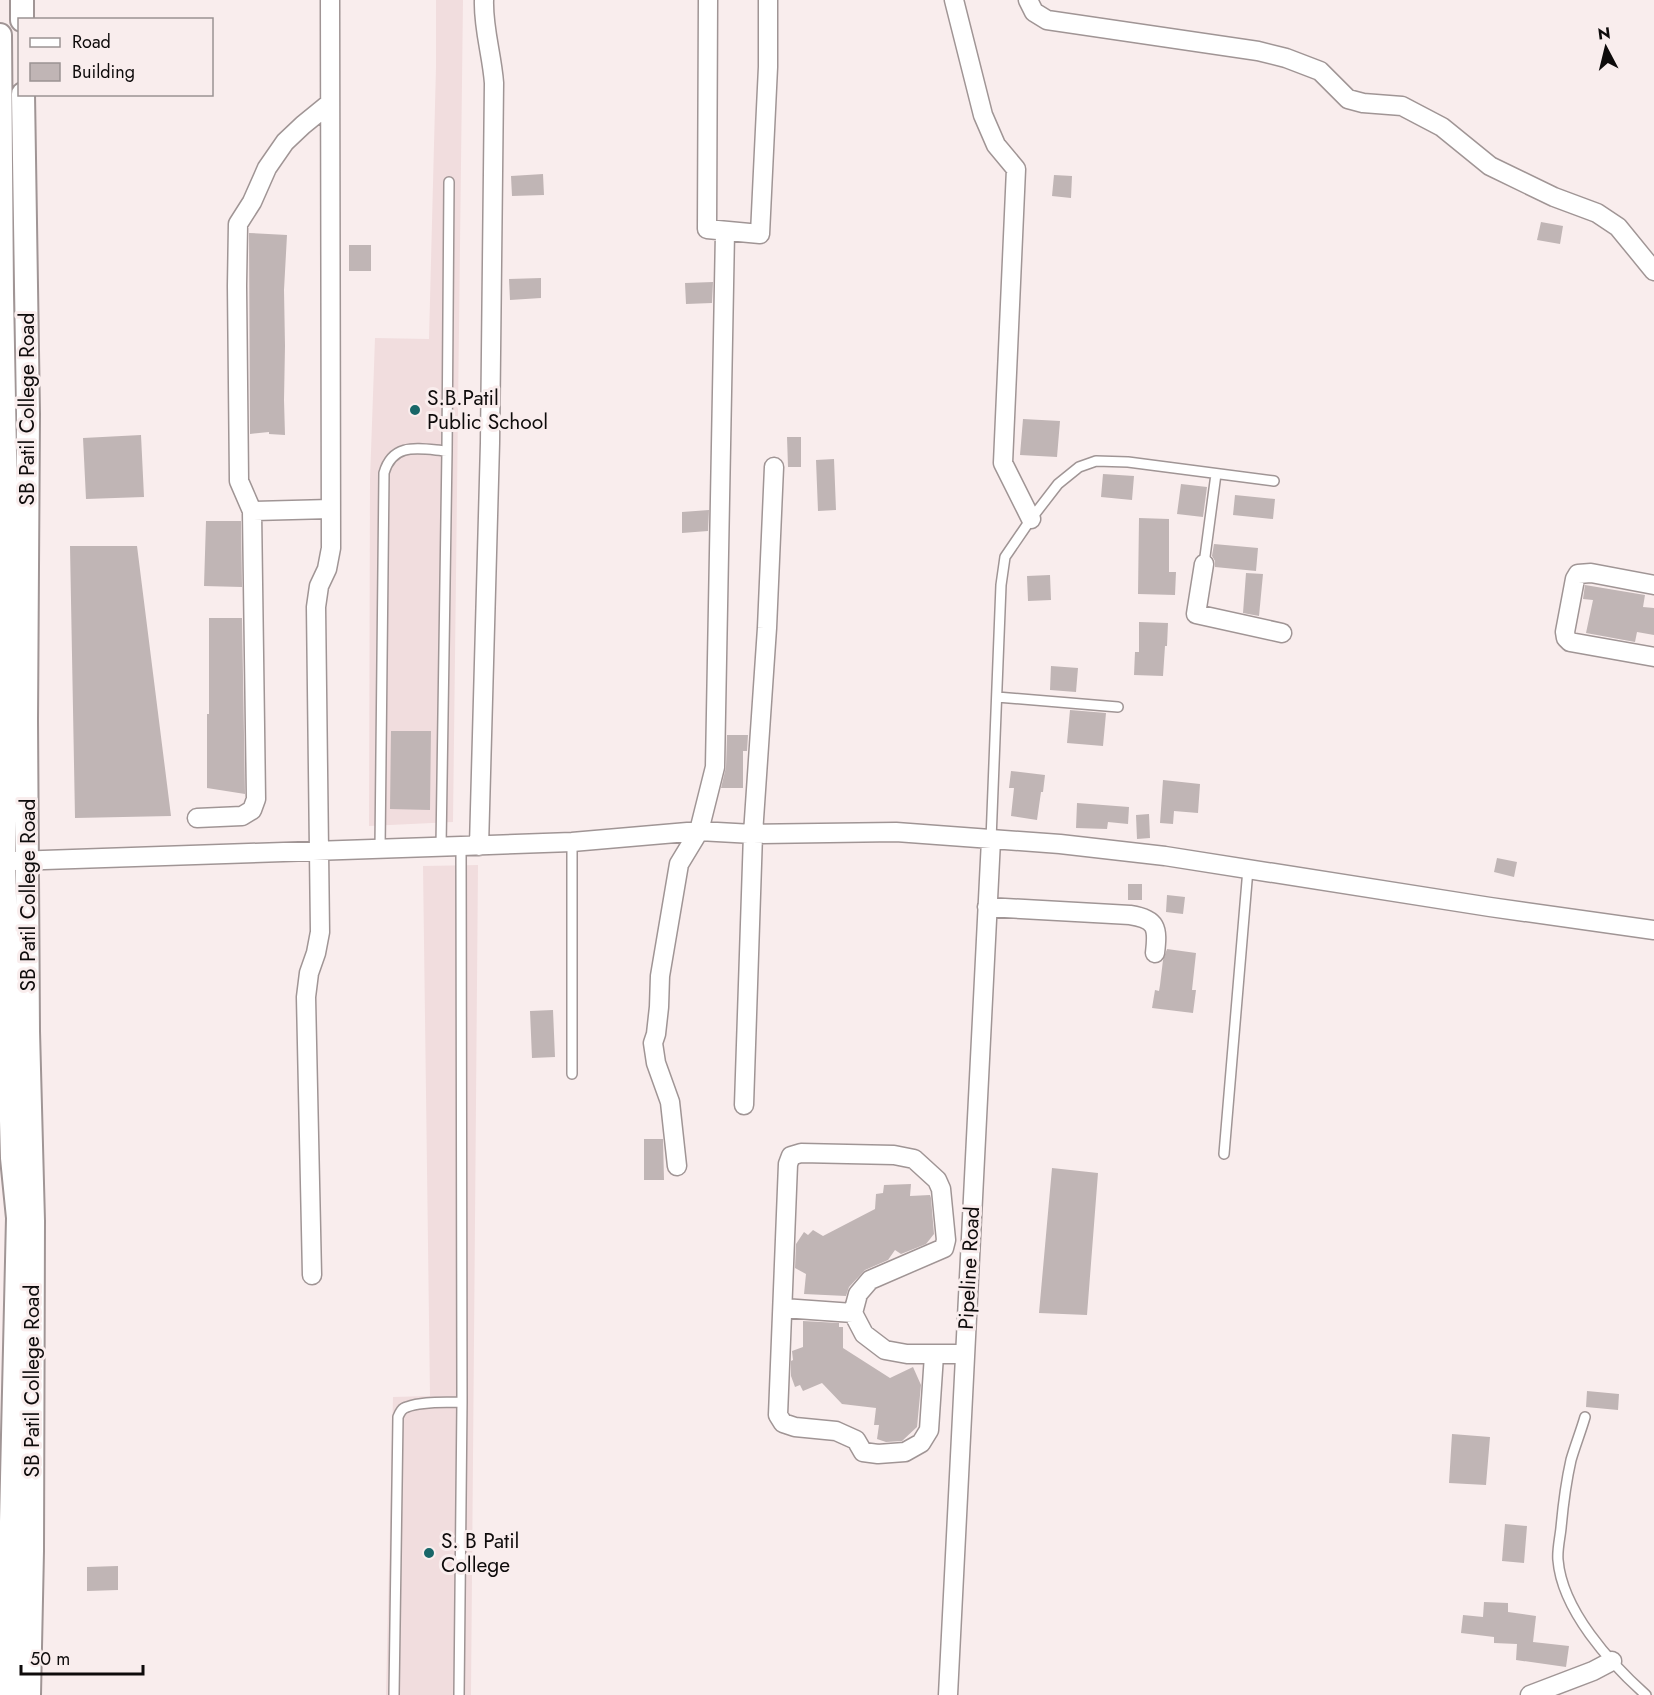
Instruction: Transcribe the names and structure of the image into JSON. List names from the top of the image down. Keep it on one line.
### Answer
{"streets":{"street":["SB Patil College Road","Pipeline Road"]},"places":["S.B.Patil Public School","S. B Patil College"],"legend":["Road","Building"],"scale_bar":"50 m","north":"top"}
